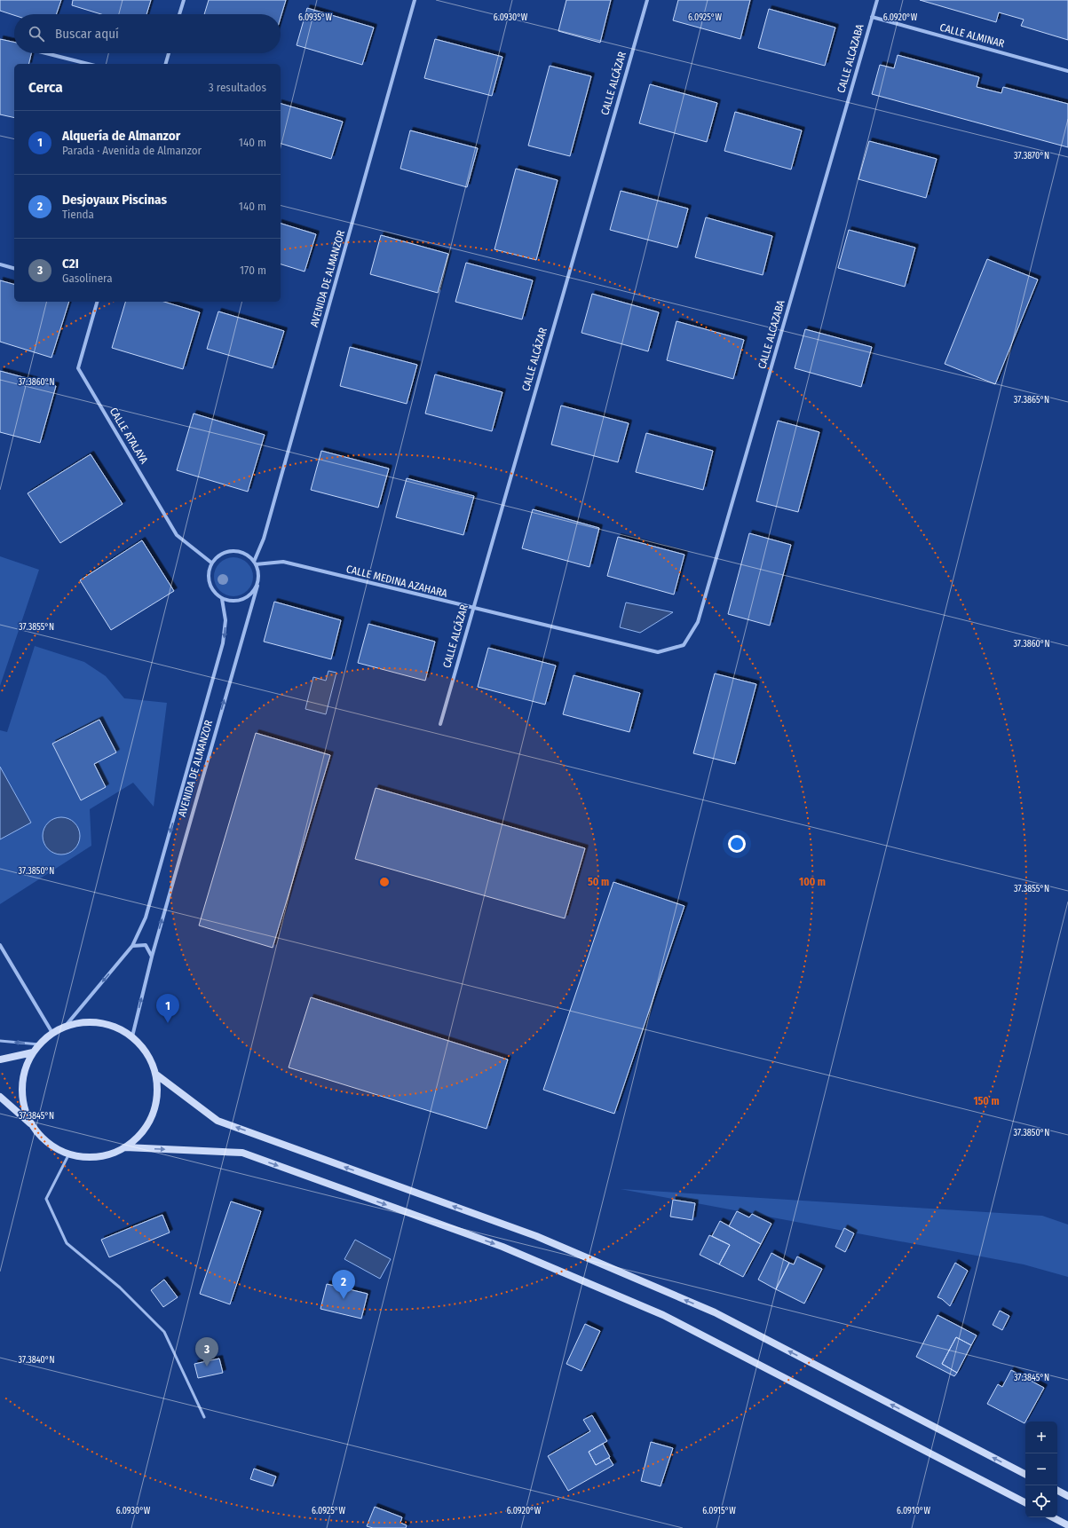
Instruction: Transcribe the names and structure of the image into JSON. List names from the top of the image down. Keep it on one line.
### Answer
{"streets":{"street":["CALLE ALMINAR","CALLE ALCAZABA","CALLE ALCÁZAR","AVENIDA DE ALMANZOR","CALLE ATALAYA","CALLE MEDINA AZAHARA"]},"crossings":[["CALLE ALMINAR","CALLE ALCAZABA"],["CALLE ALCAZABA","CALLE MEDINA AZAHARA"],["CALLE ALCÁZAR","CALLE MEDINA AZAHARA"],["AVENIDA DE ALMANZOR","CALLE ATALAYA"],["AVENIDA DE ALMANZOR","CALLE MEDINA AZAHARA"],["CALLE ATALAYA","CALLE MEDINA AZAHARA"]],"page":{"search":"Buscar aquí","heading":["Cerca","3 resultados"],"list":[{"mark":"1","name":"Alquería de Almanzor","note":"Parada · Avenida de Almanzor","value":"140 m"},{"mark":"2","name":"Desjoyaux Piscinas","note":"Tienda","value":"140 m"},{"mark":"3","name":"C2I","note":"Gasolinera","value":"170 m"}],"pins":["1","2","3"],"map_buttons":["+","−"]},"coordinates":["6.0935°W","6.0930°W","6.0925°W","6.0920°W","37.3870°N","37.3860°N","37.3865°N","37.3855°N","37.3850°N","37.3845°N","37.3840°N","6.0915°W","6.0910°W"],"rings":["50 m","100 m","150 m"]}
